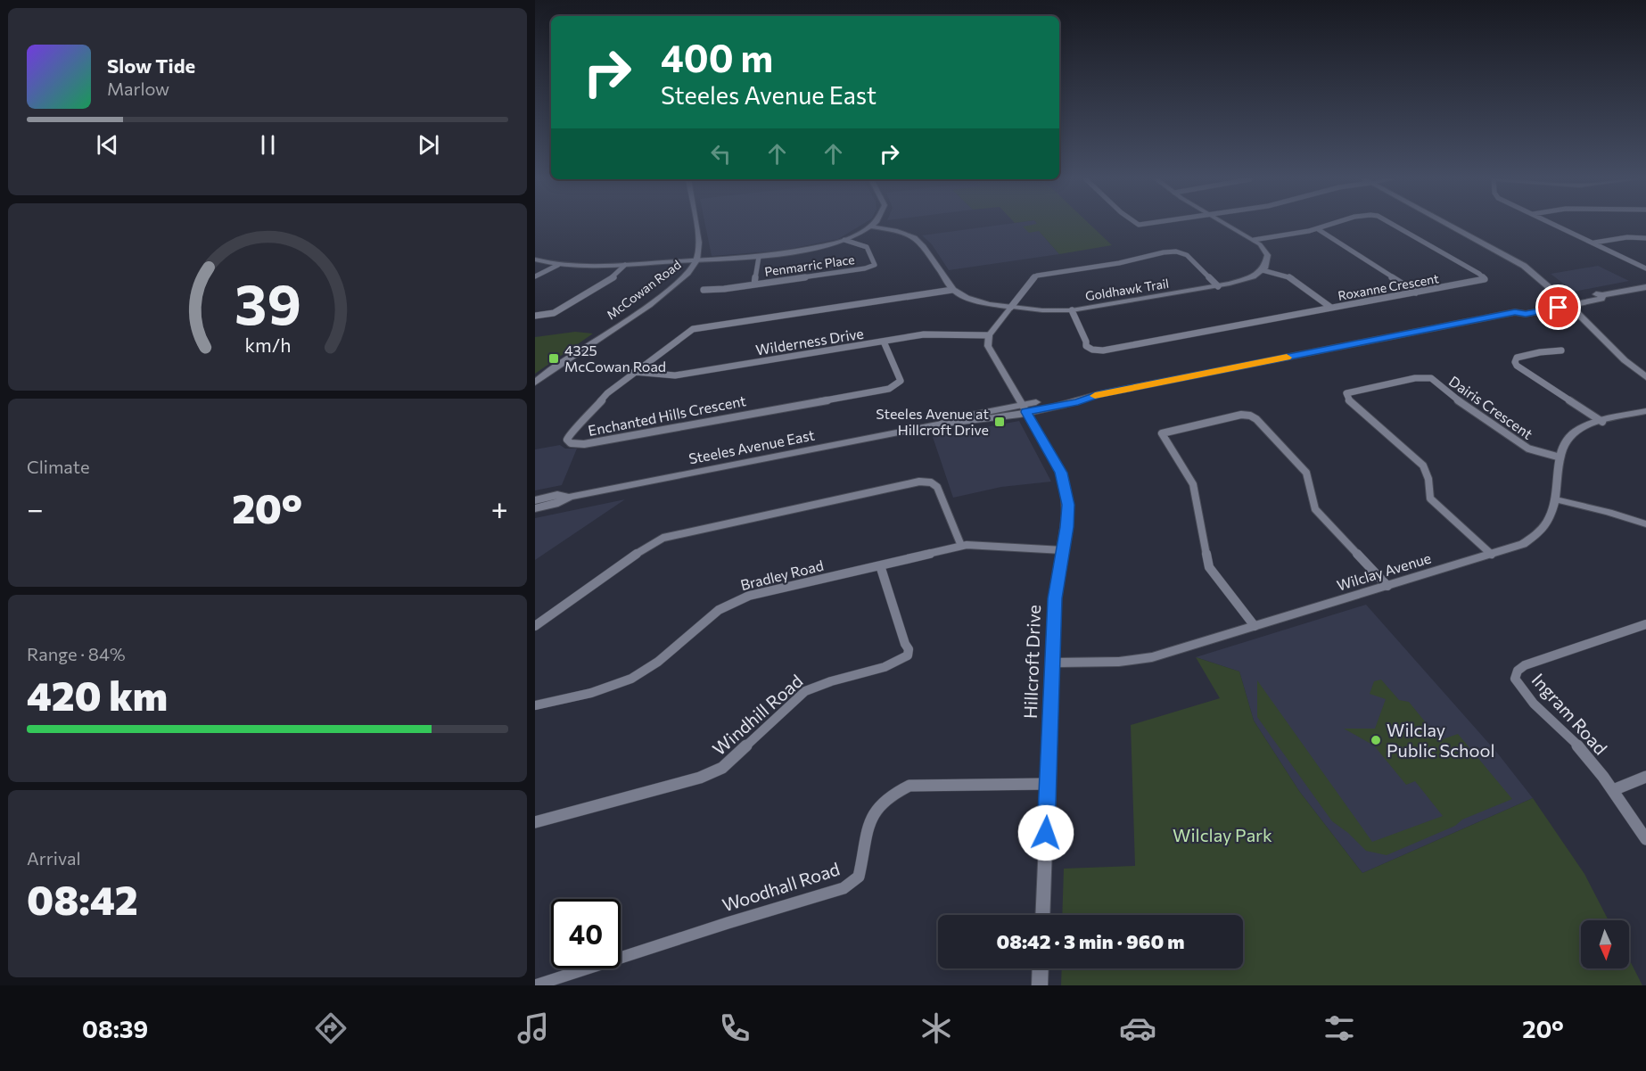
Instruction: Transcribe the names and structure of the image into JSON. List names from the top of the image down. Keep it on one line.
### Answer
{"streets":{"main road":["McCowan Road","Steeles Avenue East"],"street":["Penmarric Place","Roxanne Crescent","Goldhawk Trail","Wilderness Drive","Dairis Crescent","Enchanted Hills Crescent","Wilclay Avenue","Bradley Road","Hillcroft Drive","Ingram Road","Windhill Road","Woodhall Road"]},"crossings":[["Roxanne Crescent","Goldhawk Trail"],["Goldhawk Trail","Enchanted Hills Crescent"],["Wilderness Drive","Enchanted Hills Crescent"],["Wilderness Drive","Hillcroft Drive"],["Dairis Crescent","Wilclay Avenue"],["Steeles Avenue East","Hillcroft Drive"],["Wilclay Avenue","Hillcroft Drive"],["Bradley Road","Hillcroft Drive"],["Bradley Road","Windhill Road"],["Hillcroft Drive","Woodhall Road"]],"parks":["Wilclay Park"],"places":{"transit":["4325 McCowan Road","Steeles Avenue at Hillcroft Drive"],"other":["Wilclay Public School"]},"north":"bottom","page":{"turn":["400 m","Steeles Avenue East"],"song":["Slow Tide","Marlow"],"tile":["Climate",["Range · 84%","420 km"],["Arrival","08:42"]],"heat":["−","20°","+"],"limit":"40","trip":"08:42 · 3 min · 960 m","tabs":["08:39","20°"],"gauge":["39","km/h"]}}
